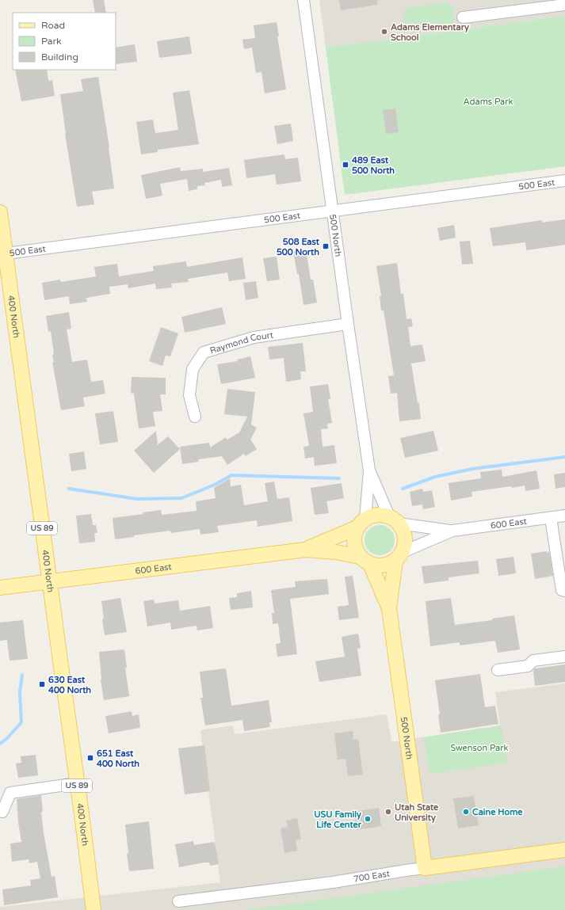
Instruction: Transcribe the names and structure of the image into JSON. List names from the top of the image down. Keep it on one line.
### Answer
{"streets":{"main road":["500 North","400 North","600 East","US 89","700 East"],"street":["500 East","Raymond Court"]},"crossings":[["500 East","500 North"],["500 East","400 North"],["500 North","Raymond Court"],["500 North","600 East"],["500 North","700 East"],["400 North","600 East"]],"parks":["Adams Park","Swenson Park"],"places":{"other":["Adams Elementary School","Utah State University","Caine Home","USU Family Life Center"],"transit":["489 East 500 North","508 East 500 North","630 East 400 North","651 East 400 North"]},"legend":["Road","Park","Building"]}
